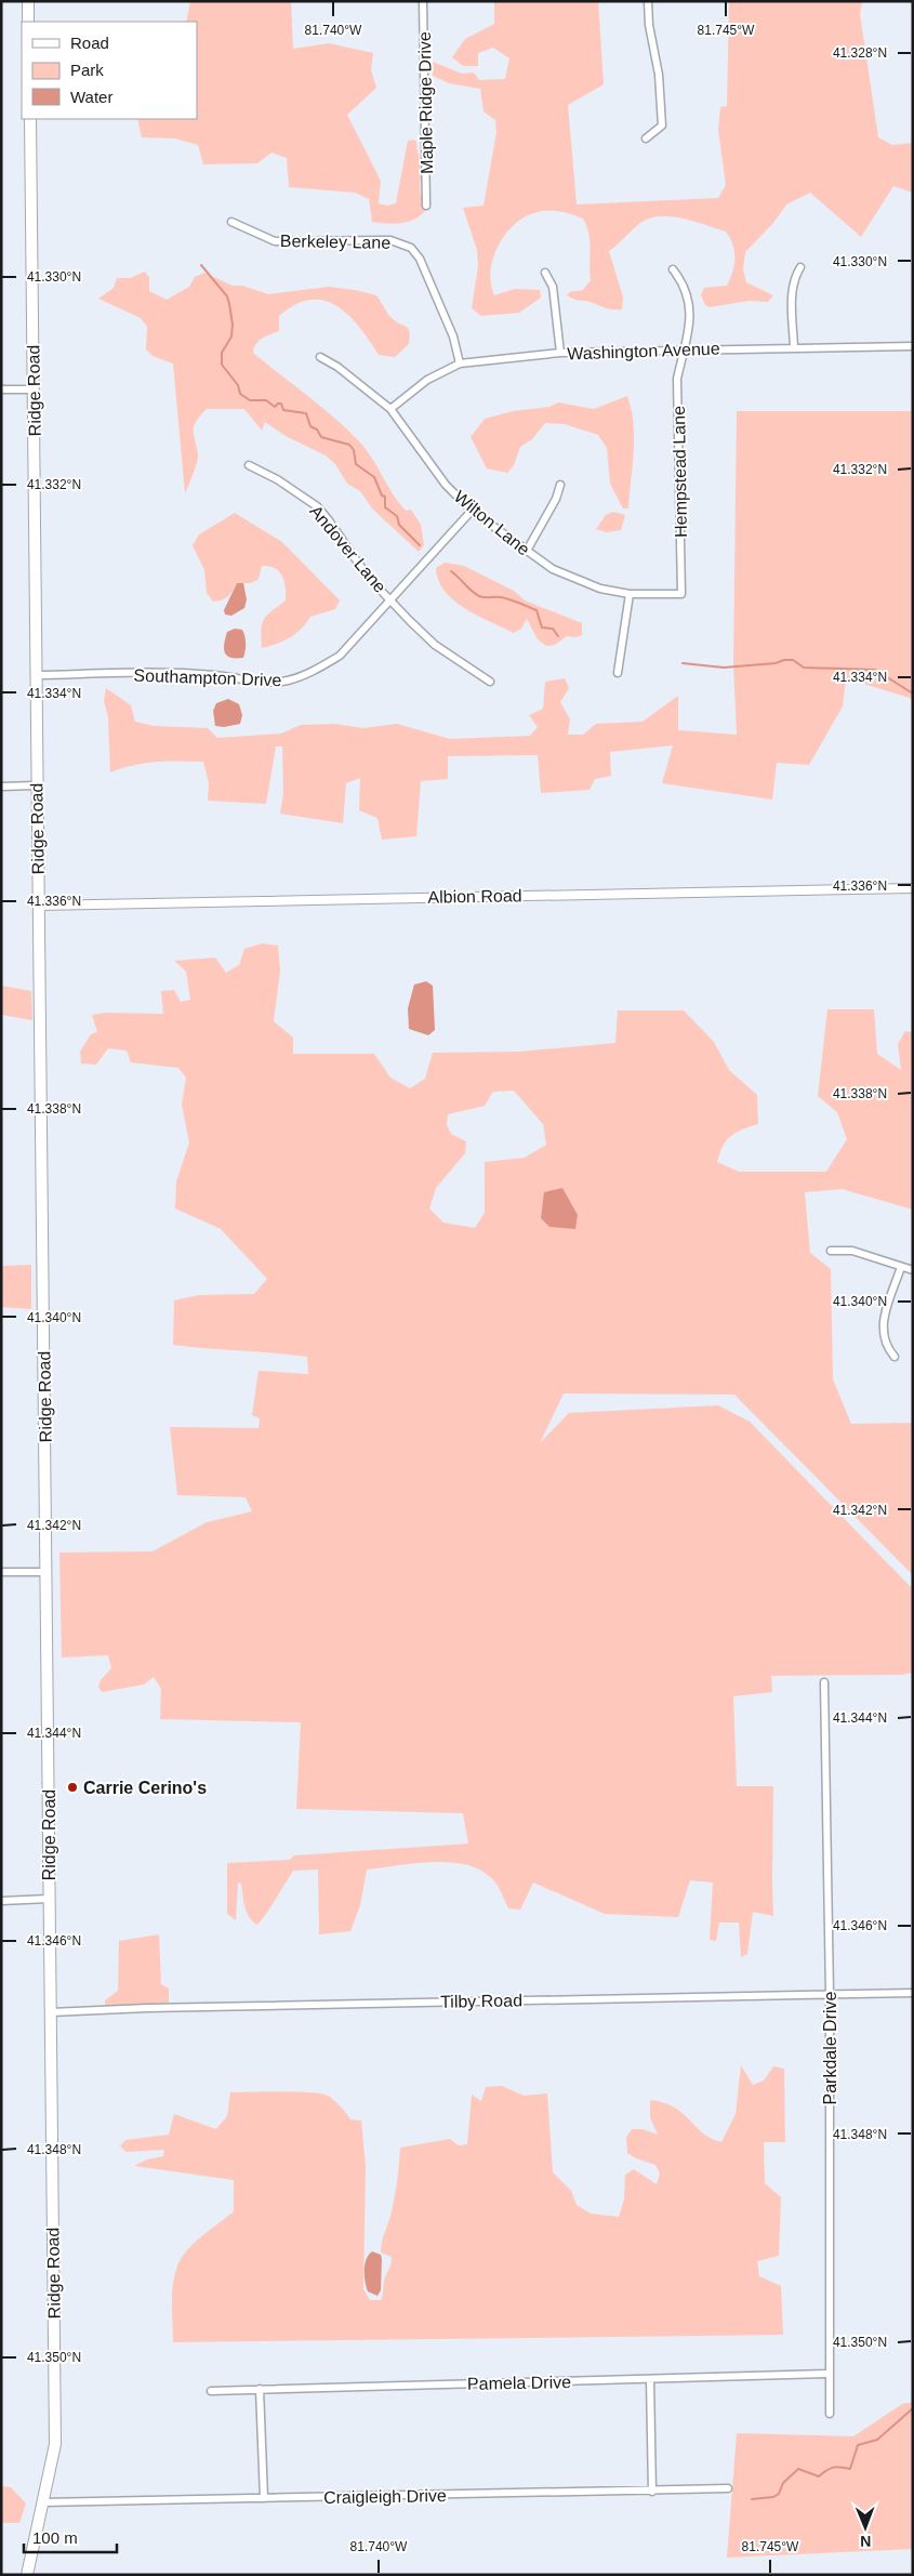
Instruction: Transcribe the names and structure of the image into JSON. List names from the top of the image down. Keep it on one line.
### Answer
{"streets":{"main road":["Ridge Road"],"street":["Maple Ridge Drive","Berkeley Lane","Washington Avenue","Hempstead Lane","Wilton Lane","Andover Lane","Southampton Drive","Albion Road","Tilby Road","Parkdale Drive","Pamela Drive","Craigleigh Drive"]},"crossings":[["Berkeley Lane","Washington Avenue"],["Washington Avenue","Hempstead Lane"],["Washington Avenue","Wilton Lane"],["Ridge Road","Southampton Drive"],["Ridge Road","Albion Road"],["Ridge Road","Tilby Road"],["Ridge Road","Craigleigh Drive"],["Hempstead Lane","Wilton Lane"],["Wilton Lane","Southampton Drive"],["Andover Lane","Southampton Drive"],["Tilby Road","Parkdale Drive"],["Parkdale Drive","Pamela Drive"]],"places":["Carrie Cerino's"],"legend":["Road","Park","Water"],"scale_bar":"100 m","north":"bottom","coordinates":["81.740°W","81.745°W","41.328°N","41.330°N","41.332°N","41.334°N","41.336°N","41.338°N","41.340°N","41.342°N","41.344°N","41.346°N","41.348°N","41.350°N"]}
